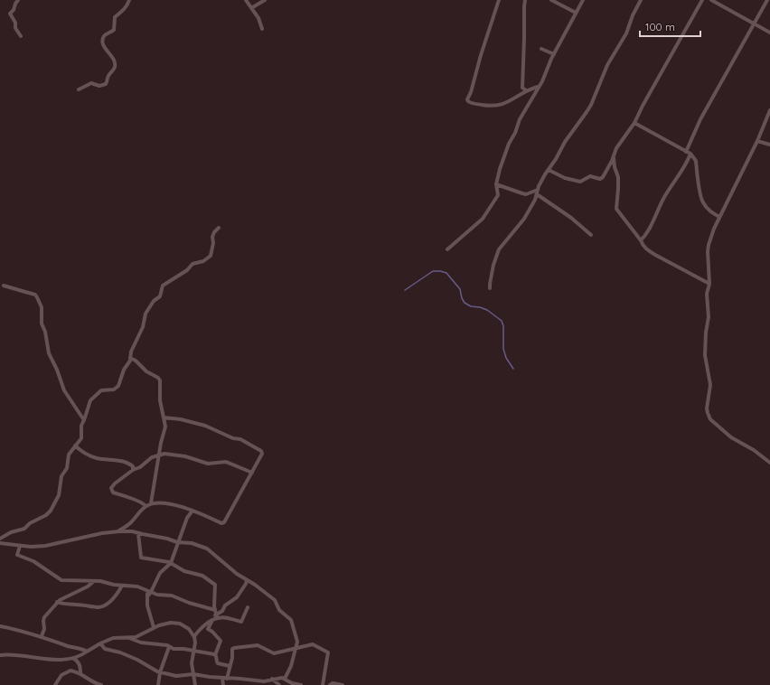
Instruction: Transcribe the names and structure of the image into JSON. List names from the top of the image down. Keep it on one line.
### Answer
{"scale_bar":"100 m"}
